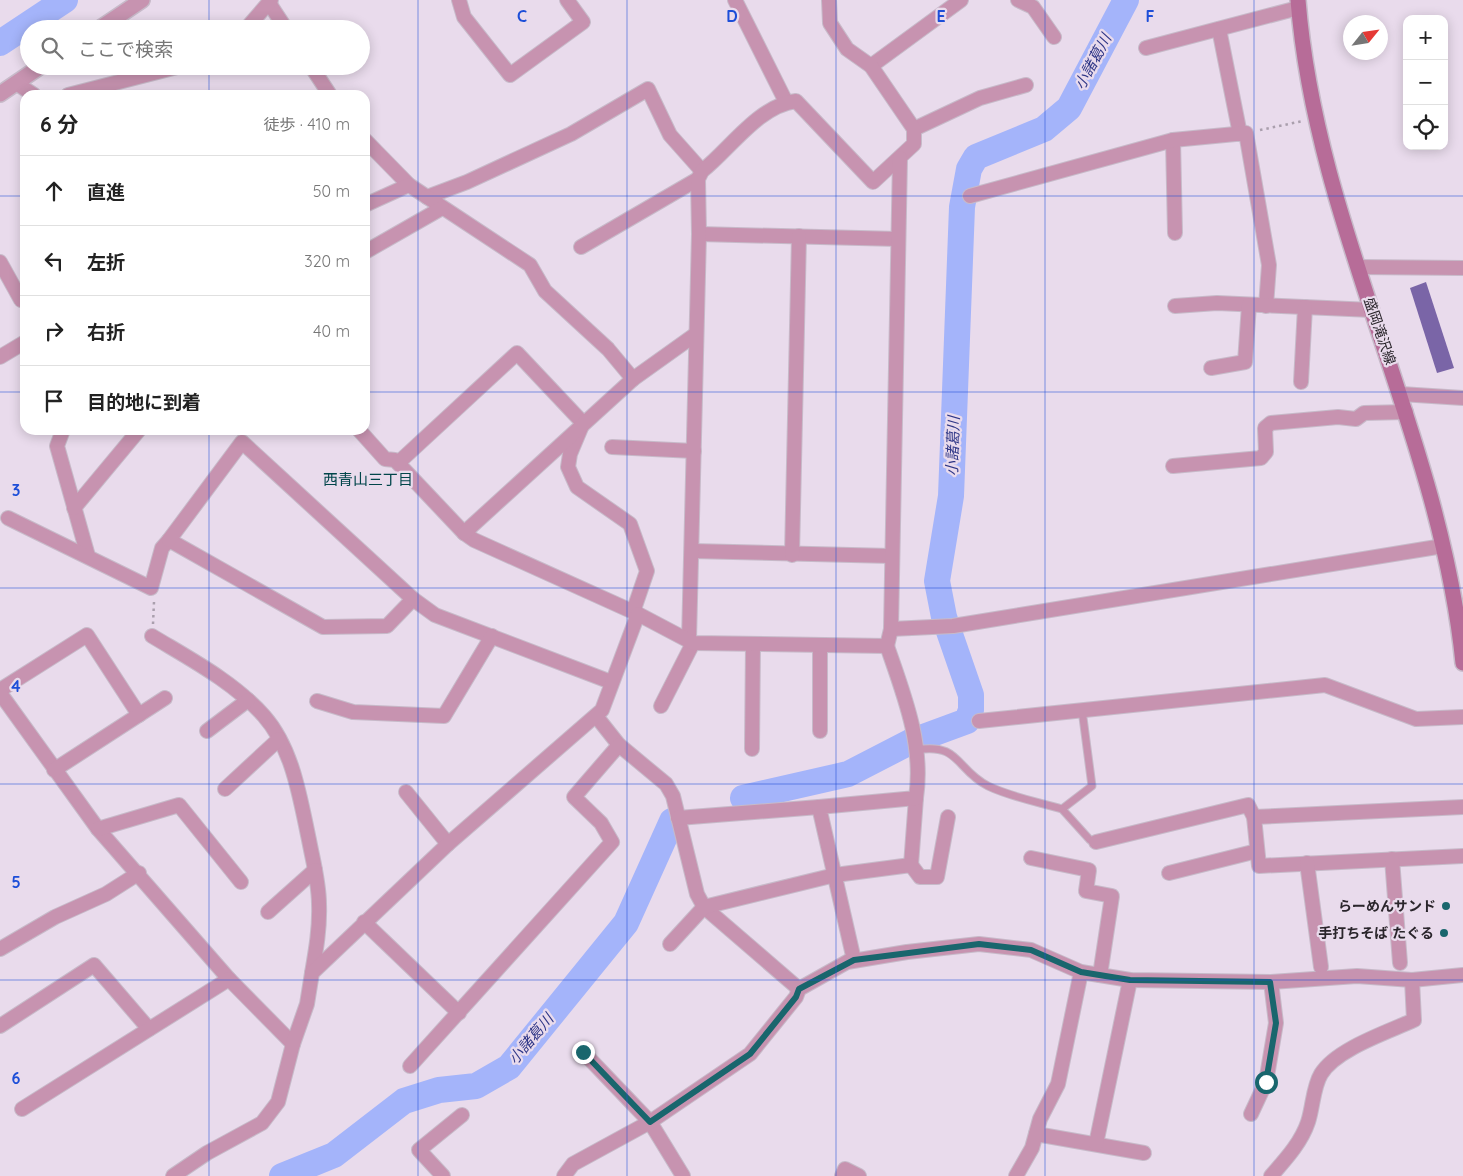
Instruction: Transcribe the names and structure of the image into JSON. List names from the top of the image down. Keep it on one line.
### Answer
{"streets":{"main road":["盛岡滝沢線"]},"districts":["西青山三丁目"],"water":["小諸葛川"],"places":["らーめんサンド","手打ちそば たぐる"],"north":"top right","page":{"map_buttons":["+","−"],"search":"ここで検索","heading":["6 分","徒歩 · 410 m"],"list":[["直進","50 m"],["左折","320 m"],["右折","40 m"],"目的地に到着"]},"grid":{"columns":["C","D","E","F"],"rows":["3","4","5","6"]}}
